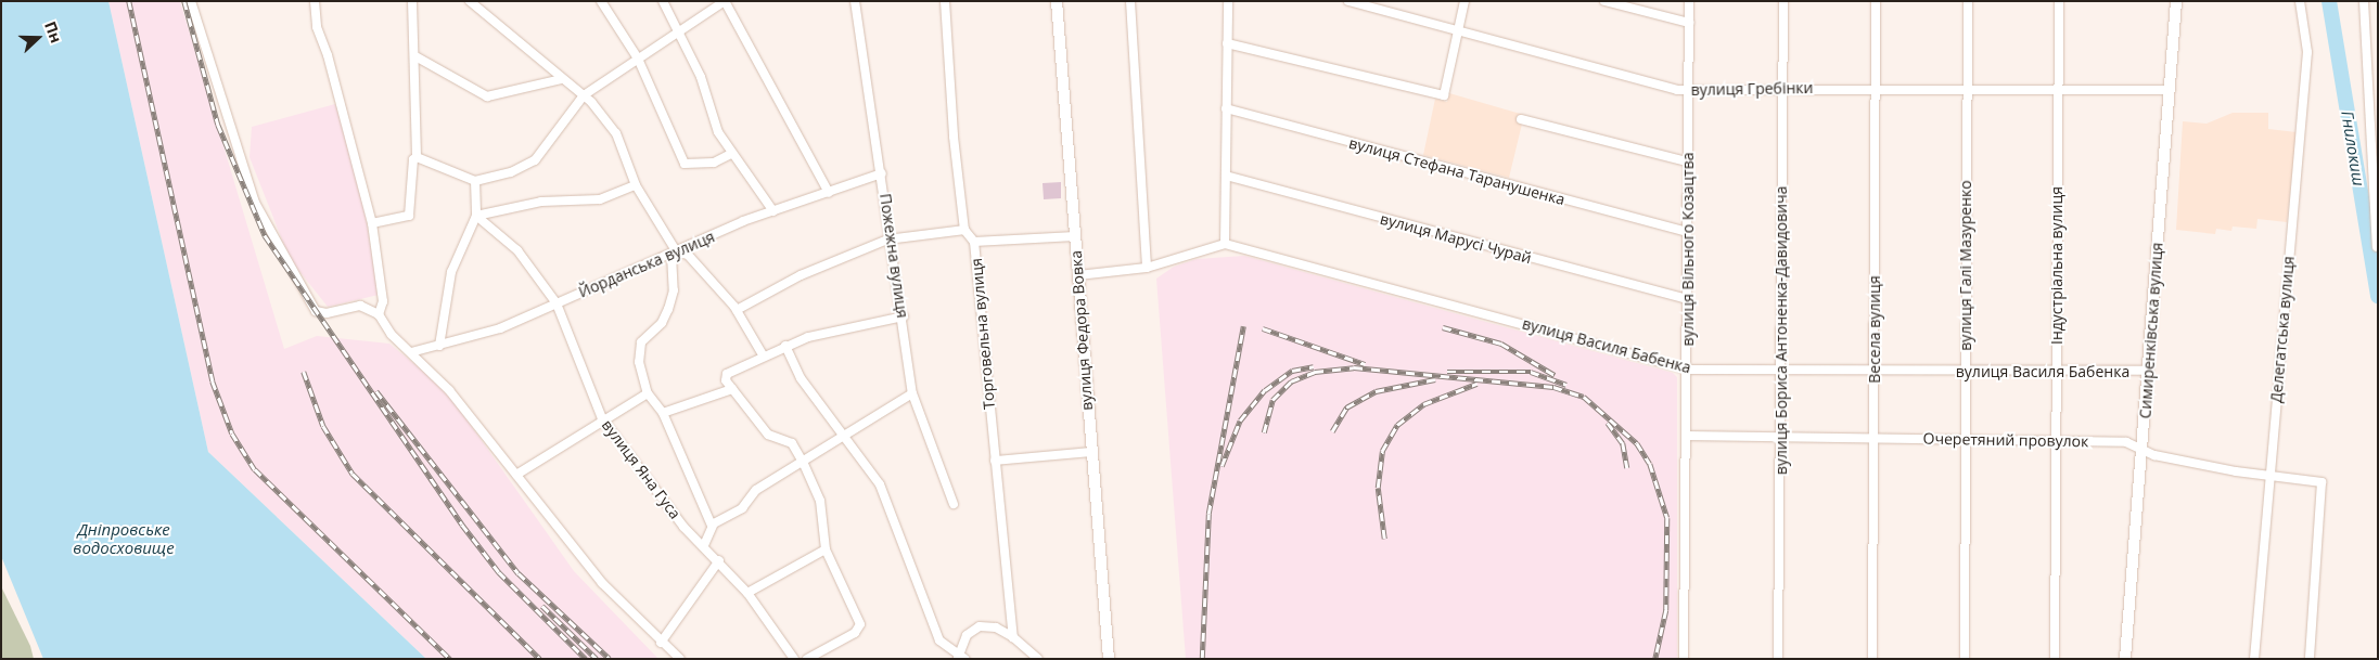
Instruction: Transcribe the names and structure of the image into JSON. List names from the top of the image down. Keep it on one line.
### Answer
{"streets":{"main road":["вулиця Федора Вовка","Симиренківська вулиця"],"street":["вулиця Гребінки","вулиця Стефана Таранушенка","вулиця Марусі Чурай","вулиця Вільного Козацтва","Пожежна вулиця","Йорданська вулиця","вулиця Галі Мазуренко","Індустріальна вулиця","Весела вулиця","Делегатська вулиця","вулиця Бориса Антоненка-Давидовича","Торговельна вулиця","вулиця Василя Бабенка","Очеретяний провулок","вулиця Яна Гуса"]},"crossings":[["вулиця Гребінки","вулиця Вільного Козацтва"],["вулиця Гребінки","вулиця Галі Мазуренко"],["вулиця Гребінки","Індустріальна вулиця"],["вулиця Гребінки","Весела вулиця"],["вулиця Гребінки","вулиця Бориса Антоненка-Давидовича"],["вулиця Гребінки","Симиренківська вулиця"],["вулиця Стефана Таранушенка","вулиця Вільного Козацтва"],["вулиця Марусі Чурай","вулиця Вільного Козацтва"],["вулиця Вільного Козацтва","вулиця Василя Бабенка"],["вулиця Вільного Козацтва","Очеретяний провулок"],["Пожежна вулиця","Йорданська вулиця"],["Йорданська вулиця","вулиця Яна Гуса"],["вулиця Галі Мазуренко","вулиця Василя Бабенка"],["вулиця Галі Мазуренко","Очеретяний провулок"],["Індустріальна вулиця","вулиця Василя Бабенка"],["Індустріальна вулиця","Очеретяний провулок"],["Весела вулиця","вулиця Василя Бабенка"],["Весела вулиця","Очеретяний провулок"],["Делегатська вулиця","Очеретяний провулок"],["вулиця Бориса Антоненка-Давидовича","вулиця Василя Бабенка"],["вулиця Бориса Антоненка-Давидовича","Очеретяний провулок"],["Симиренківська вулиця","вулиця Василя Бабенка"],["Симиренківська вулиця","Очеретяний провулок"]],"water":["Гнилокиш","Дніпровське водосховище"],"north":"right"}
